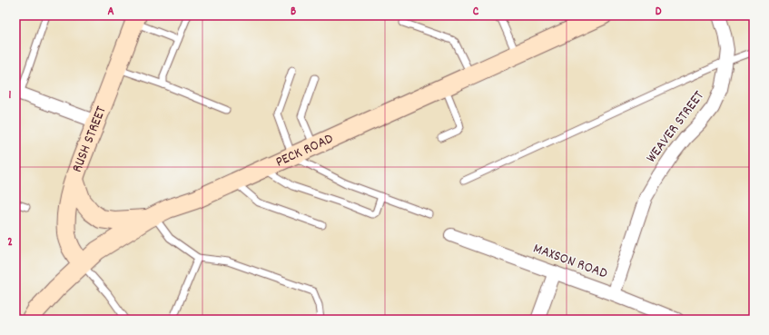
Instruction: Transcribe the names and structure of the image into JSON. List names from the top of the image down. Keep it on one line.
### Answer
{"streets":{"main road":["RUSH STREET","PECK ROAD"],"street":["WEAVER STREET","MAXSON ROAD"]},"crossings":[["WEAVER STREET","MAXSON ROAD"],["RUSH STREET","PECK ROAD"]],"grid":{"columns":["A","B","C","D"],"rows":["1","2"]}}
